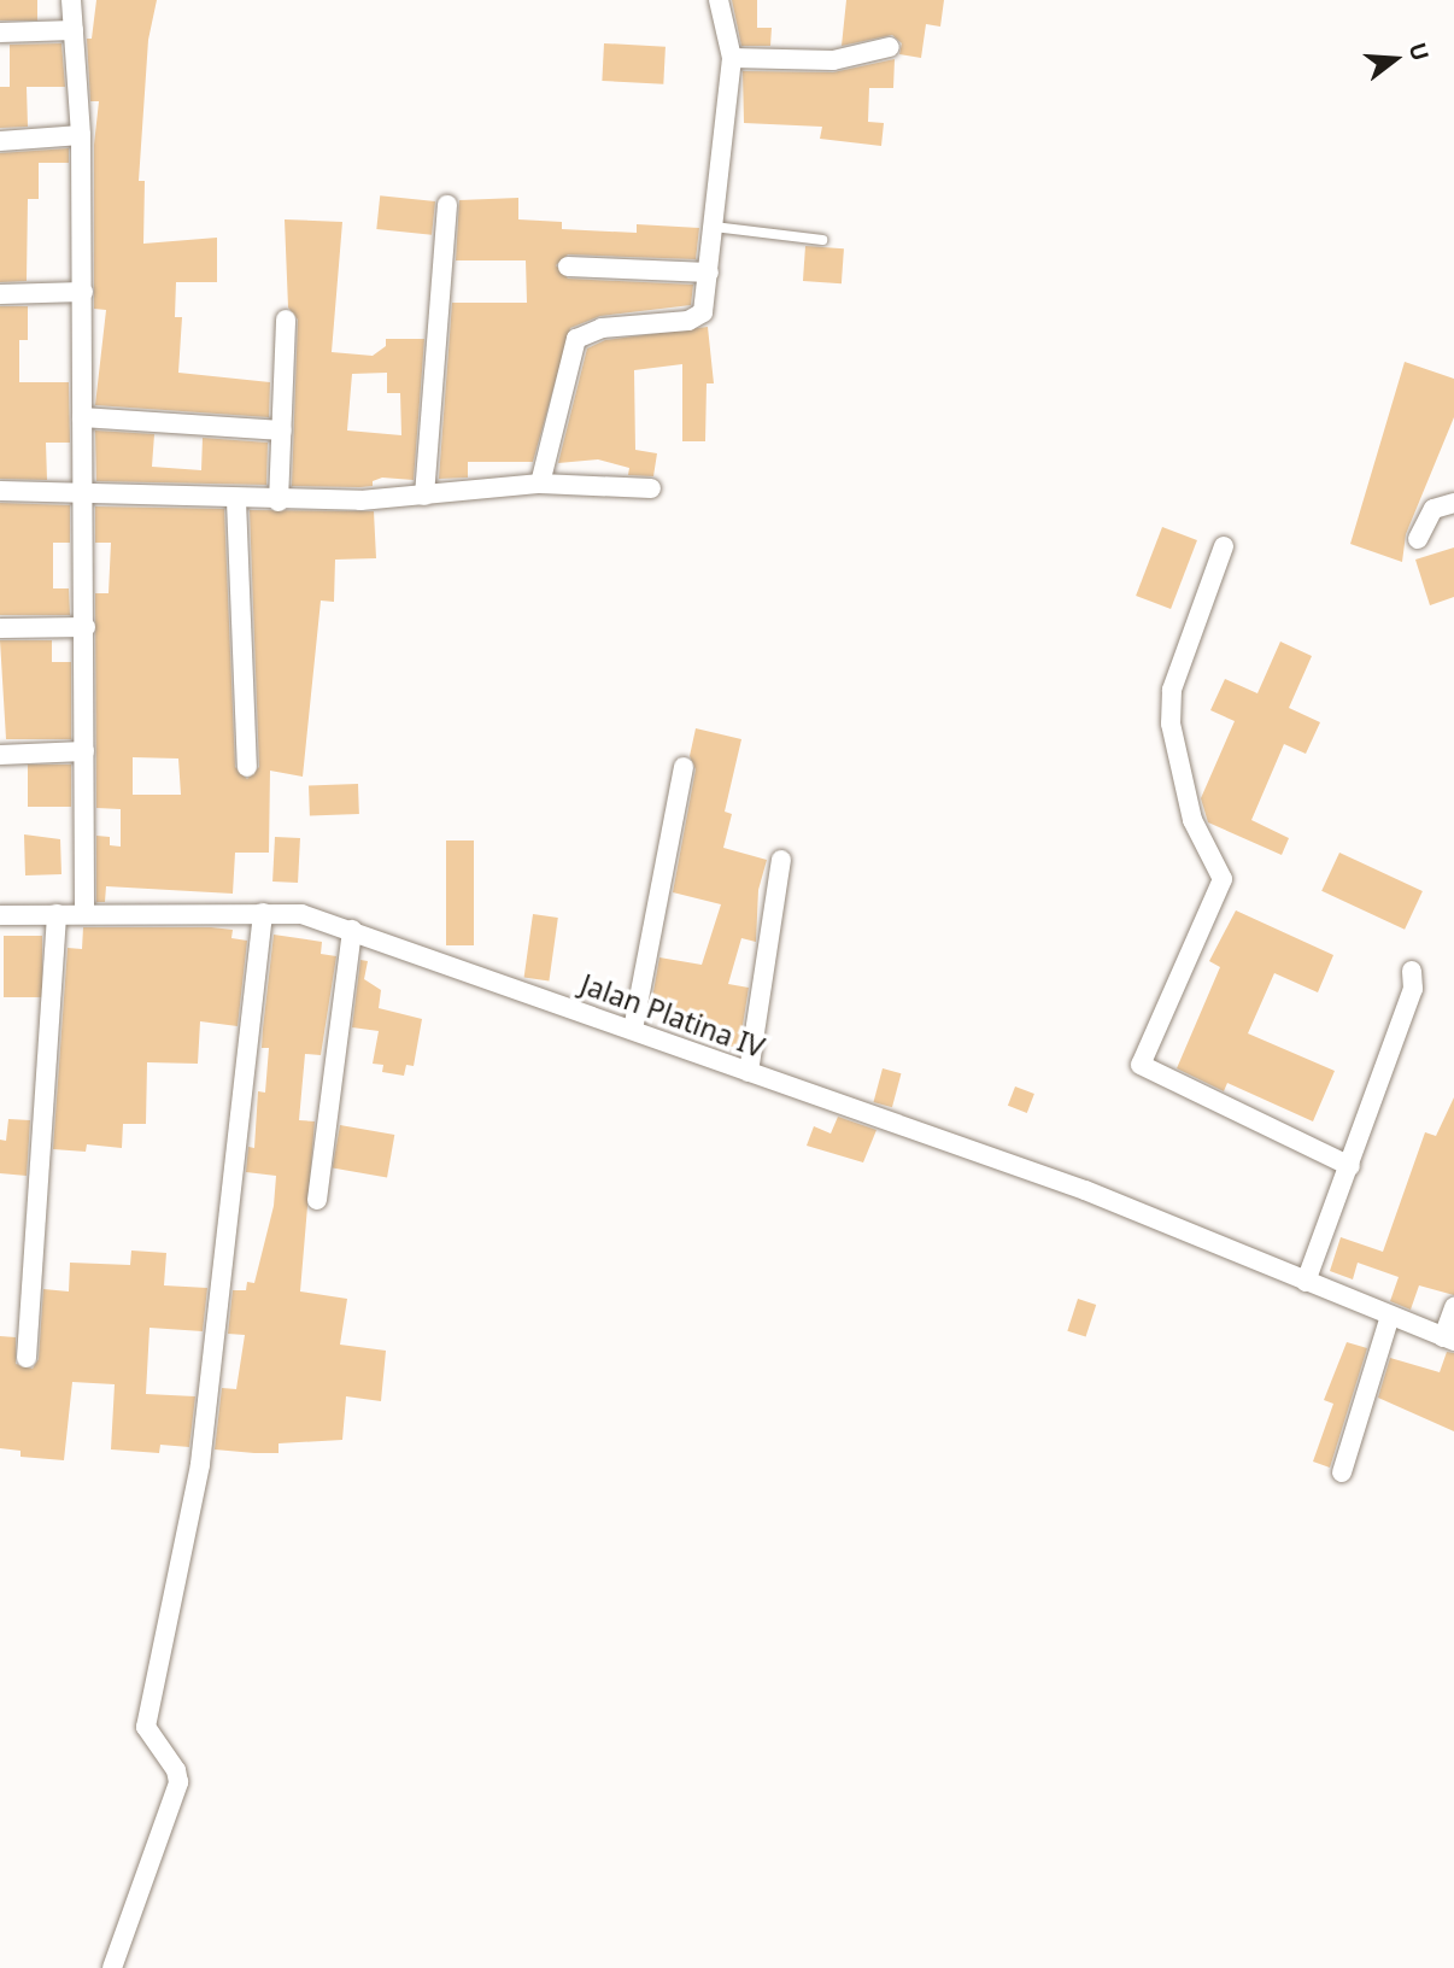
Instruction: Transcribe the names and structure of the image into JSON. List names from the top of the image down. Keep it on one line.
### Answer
{"streets":{"street":["Jalan Platina IV"]},"north":"right"}
